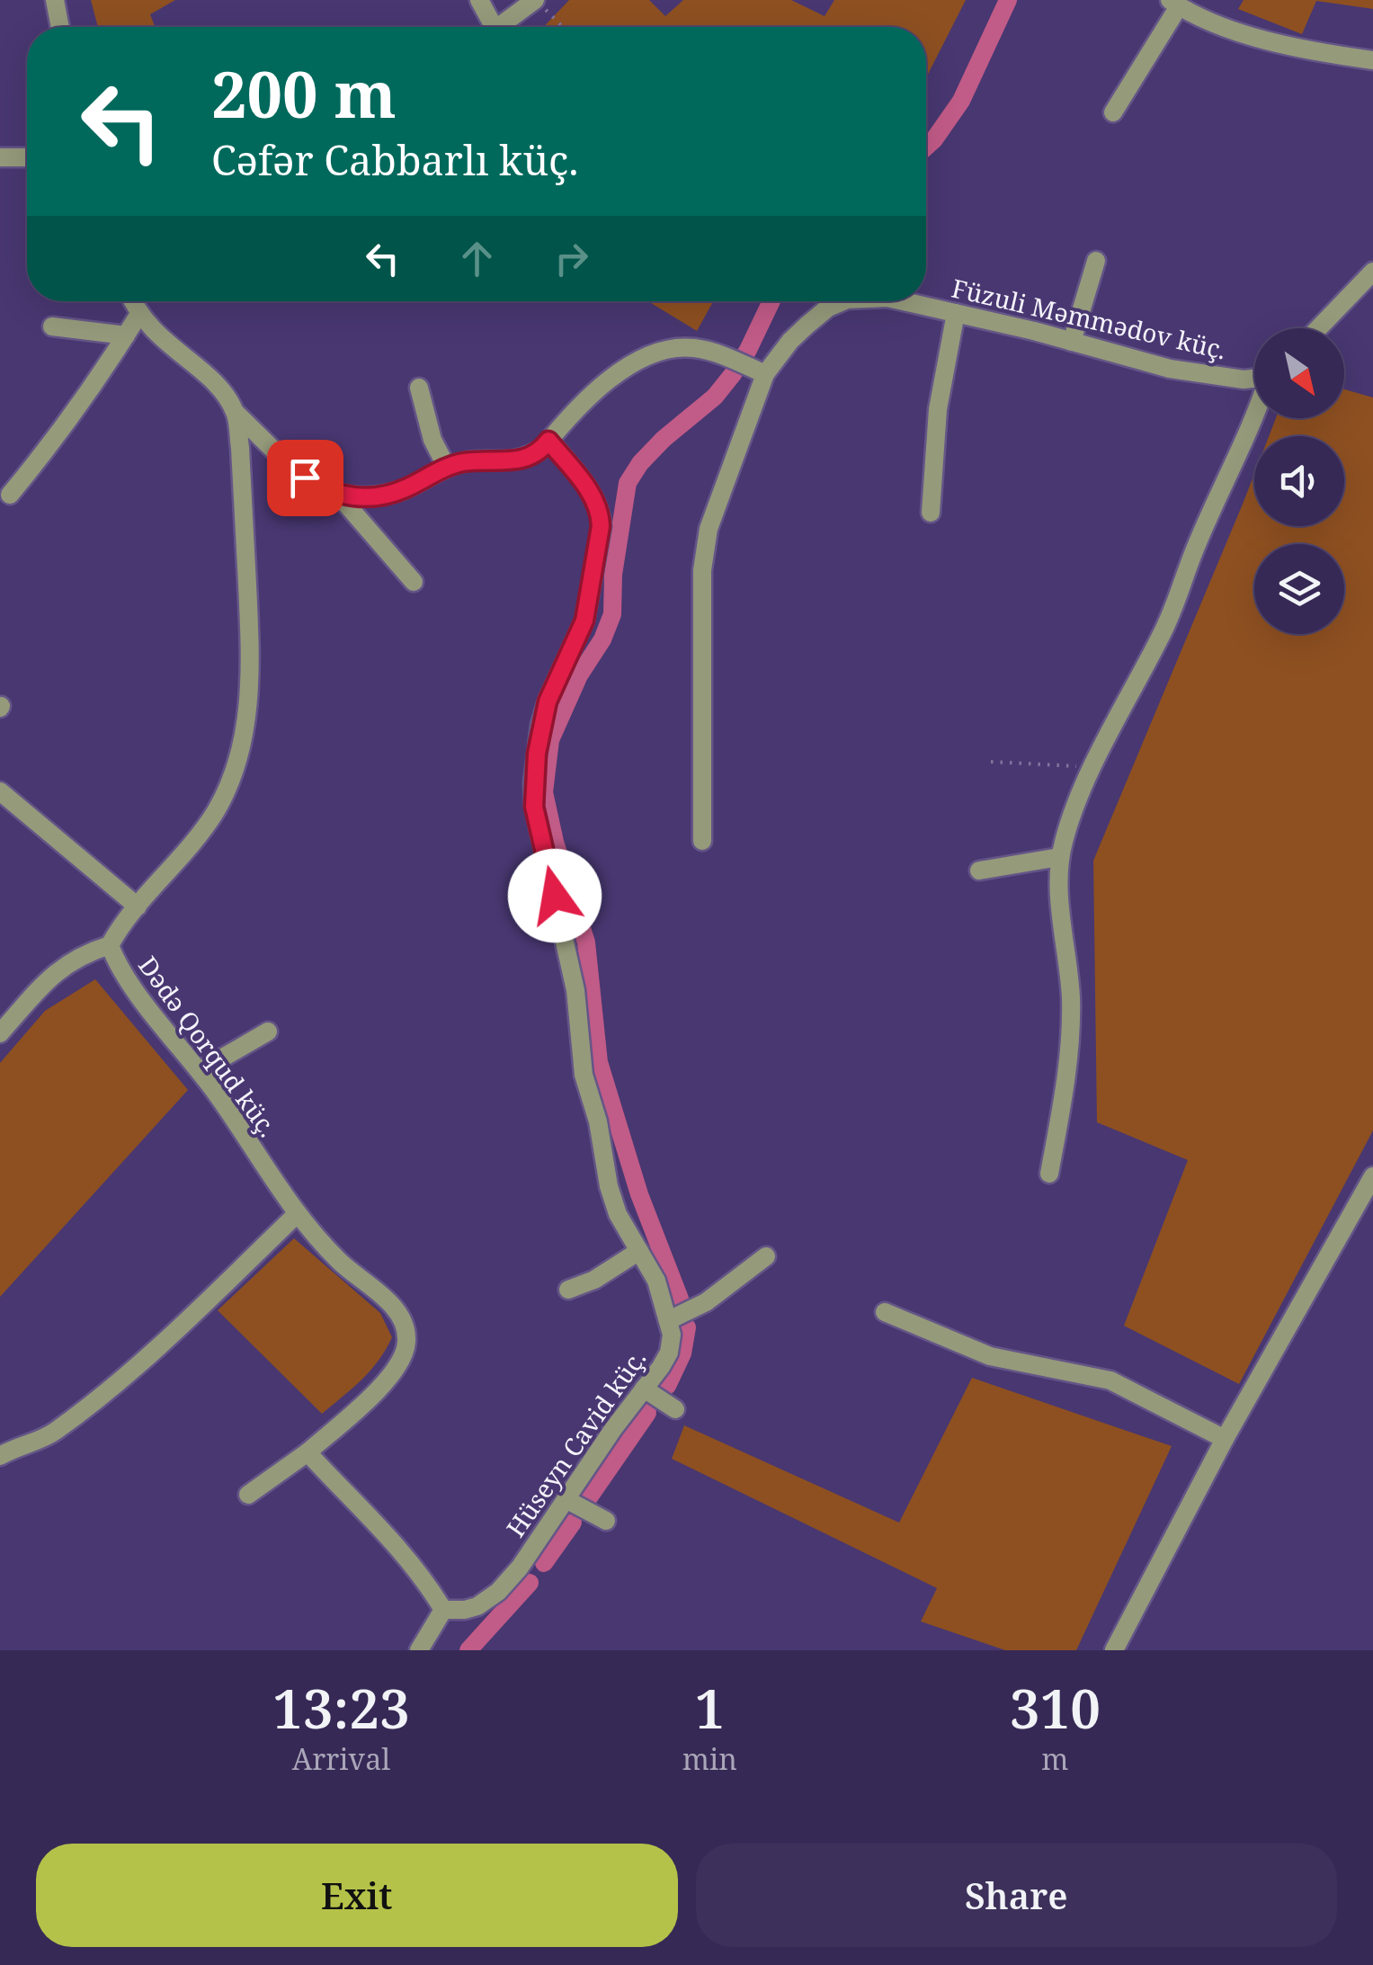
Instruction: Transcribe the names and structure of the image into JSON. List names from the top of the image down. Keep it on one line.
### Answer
{"streets":{"street":["Füzuli Məmmədov küç.","Dədə Qorqud küç.","Hüseyn Cavid küç."]},"north":"bottom right","page":{"turn":["200 m","Cəfər Cabbarlı küç."],"eta":["13:23","Arrival","1","min","310","m"],"buttons":["Exit","Share"]}}
